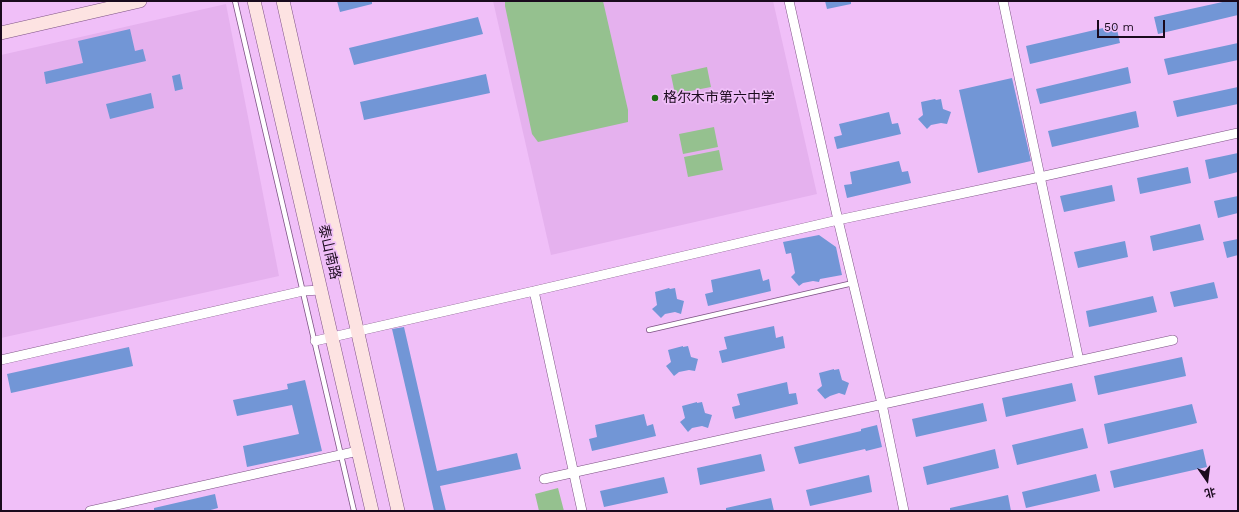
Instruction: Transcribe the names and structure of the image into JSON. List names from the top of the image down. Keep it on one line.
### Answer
{"streets":{"street":["泰山南路"]},"places":["格尔木市第六中学"],"scale_bar":"50 m","north":"bottom"}
